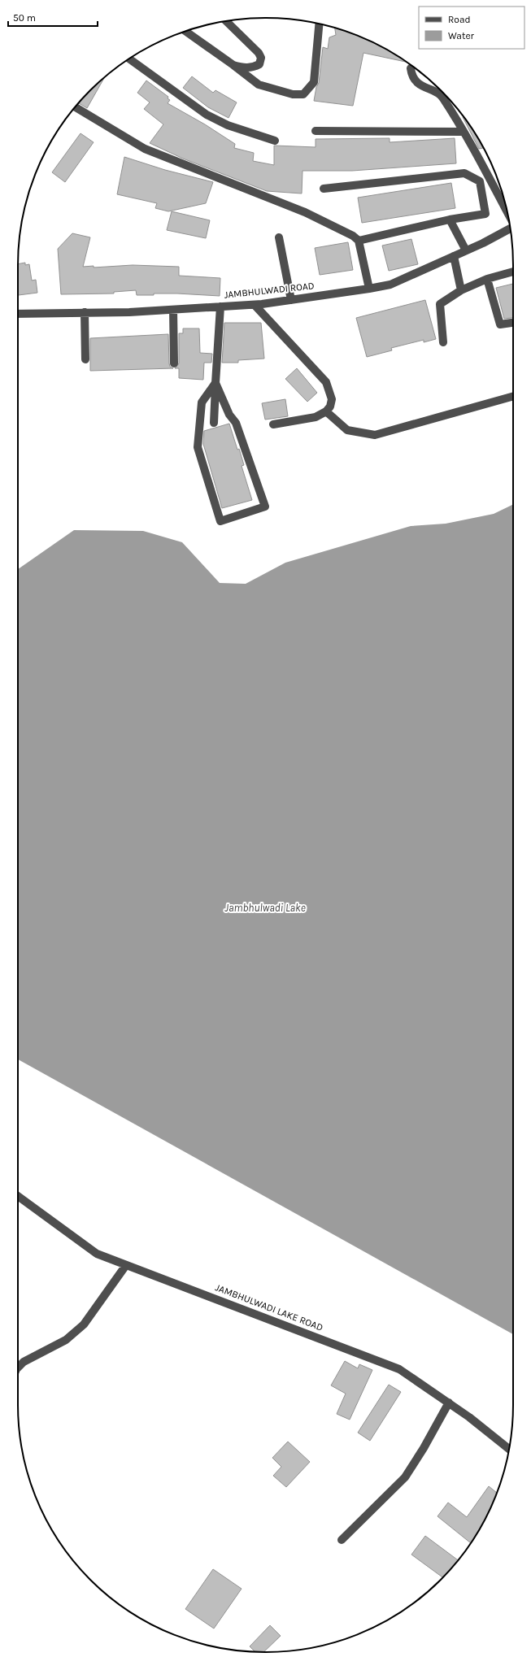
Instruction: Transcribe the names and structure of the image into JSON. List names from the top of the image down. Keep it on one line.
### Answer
{"streets":{"street":["JAMBHULWADI ROAD","JAMBHULWADI LAKE ROAD"]},"water":["Jambhulwadi Lake"],"legend":["Road","Water"],"scale_bar":"50 m"}
